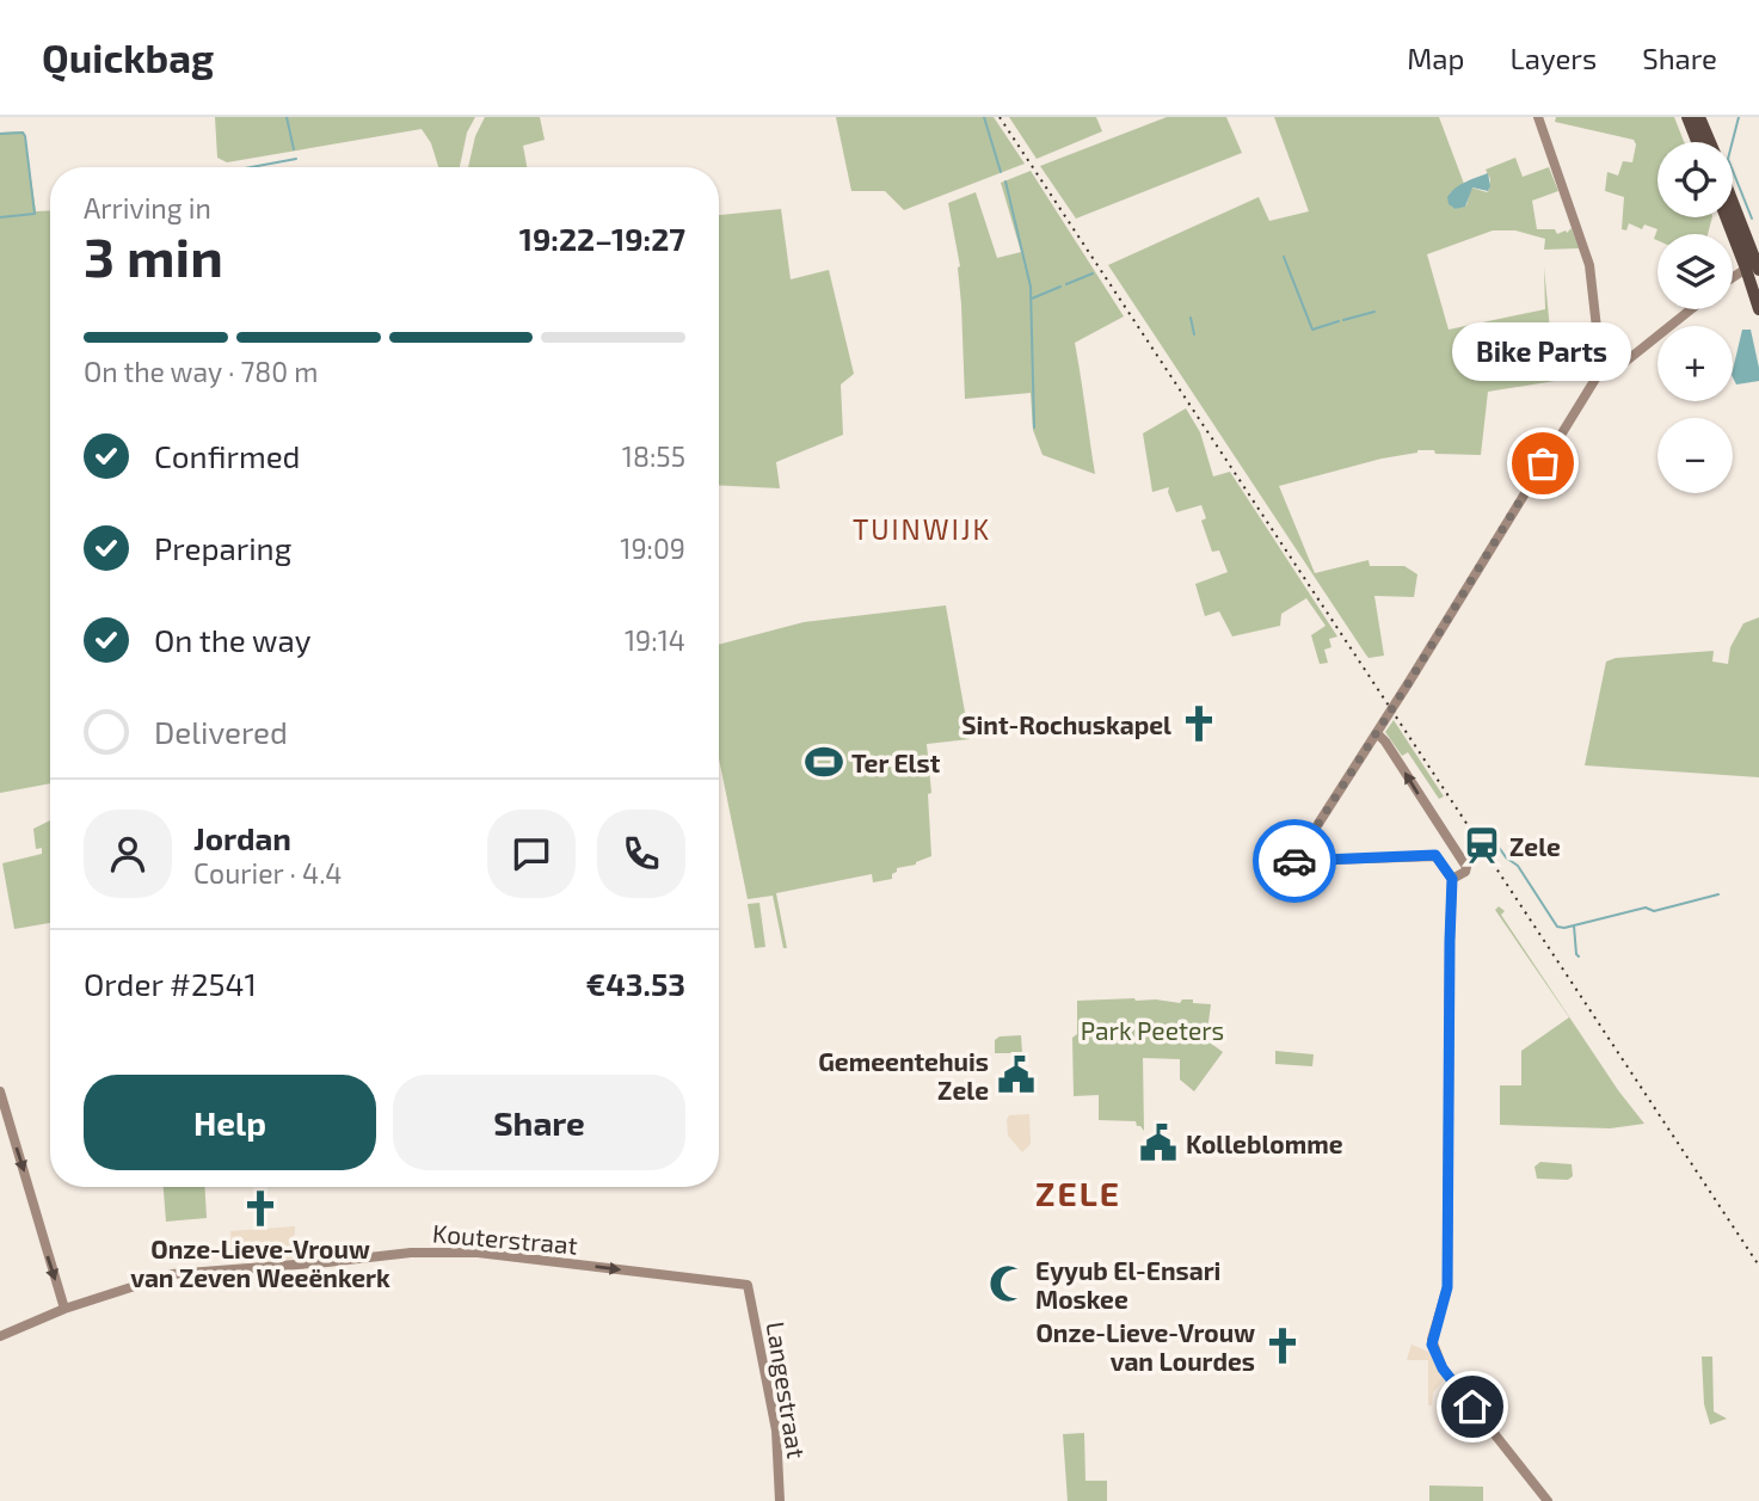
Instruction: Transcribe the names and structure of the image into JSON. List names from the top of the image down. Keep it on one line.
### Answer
{"streets":{"street":["Kouterstraat","Langestraat"]},"crossings":[["Kouterstraat","Langestraat"]],"one_way":["Kouterstraat"],"districts":["TUINWIJK","ZELE"],"parks":["Park Peeters"],"places":{"other":["Bike Parts"],"church":["Sint-Rochuskapel","Onze-Lieve-Vrouw van Zeven Weeënkerk","Onze-Lieve-Vrouw van Lourdes"],"sports":["Ter Elst"],"station":["Zele"],"public building":["Gemeentehuis Zele","Kolleblomme"],"mosque":["Eyyub El-Ensari Moskee"]},"page":{"header":"Quickbag","nav":["Map","Layers","Share"],"map_buttons":["+","−"],"heading":["3 min","Arriving in","19:22–19:27"],"panel":["Jordan","Courier · 4.4","Order #2541","€43.53"],"bar":"On the way · 780 m","bubble":"Bike Parts","list":[["Confirmed","18:55"],["Preparing","19:09"],["On the way","19:14"],"Delivered"],"buttons":["Help","Share"]}}
